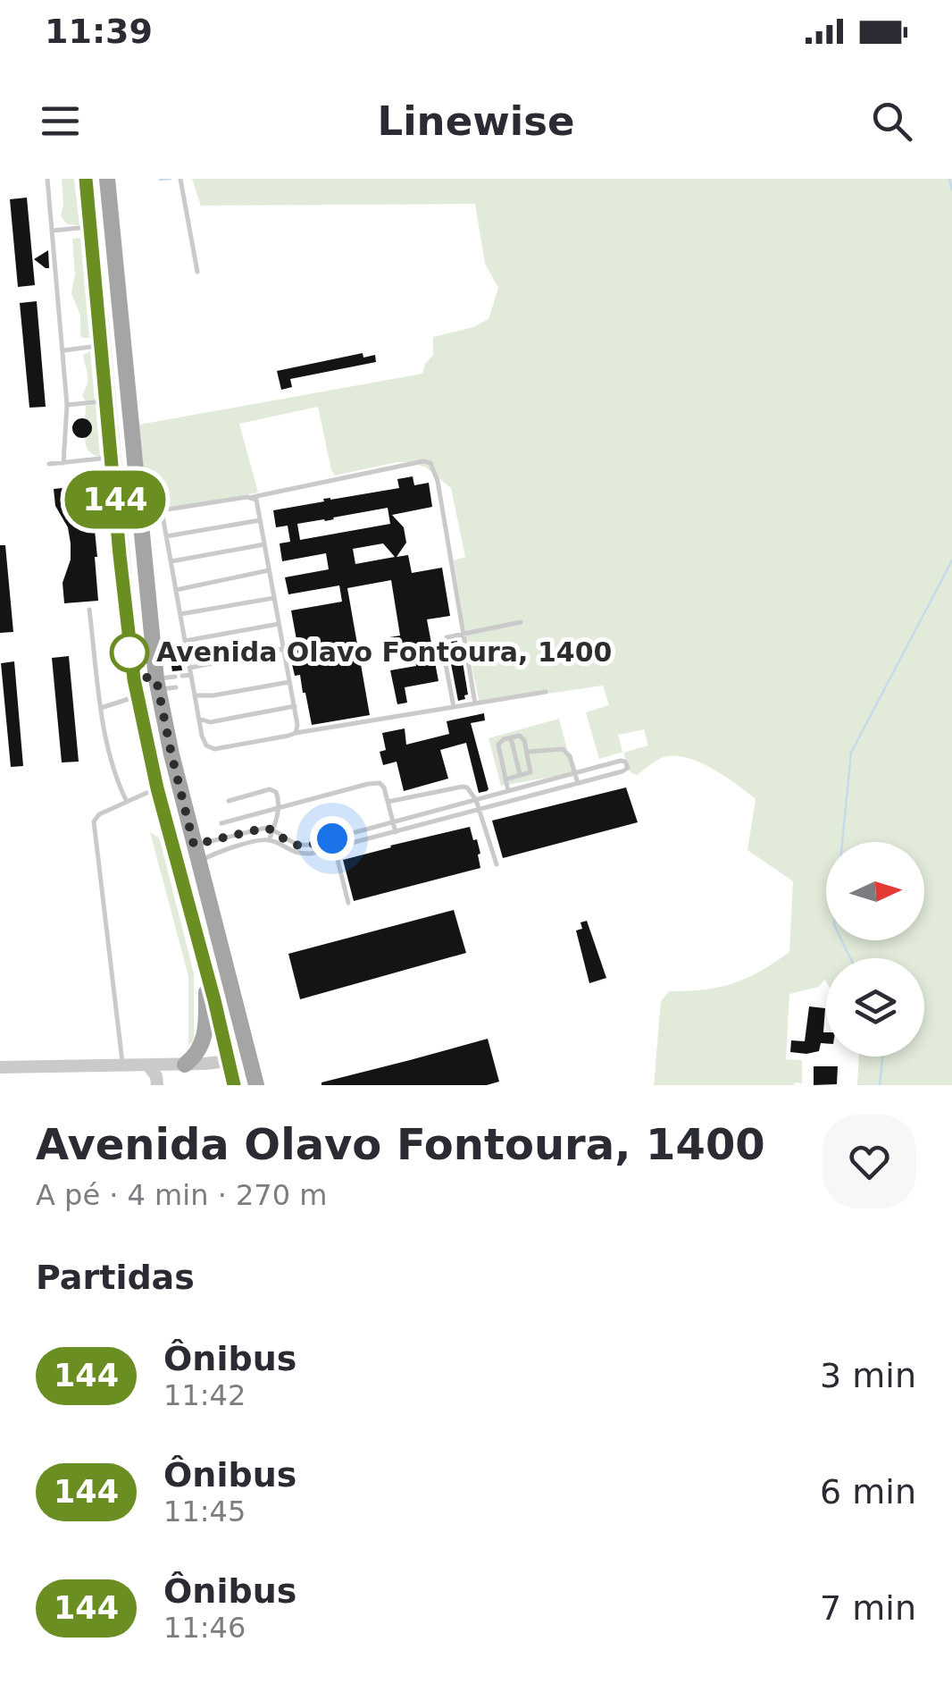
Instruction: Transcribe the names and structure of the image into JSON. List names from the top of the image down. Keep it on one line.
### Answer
{"places":["Avenida Olavo Fontoura, 1400"],"lines":["bus line 144"],"north":"right","page":{"status":"11:39","header":"Linewise","on_map":"144","heading":[["Avenida Olavo Fontoura, 1400","A pé · 4 min · 270 m"],"Partidas"],"list":[{"mark":"144","name":"Ônibus","note":"11:42","value":"3 min"},{"mark":"144","name":"Ônibus","note":"11:45","value":"6 min"},{"mark":"144","name":"Ônibus","note":"11:46","value":"7 min"}]}}
